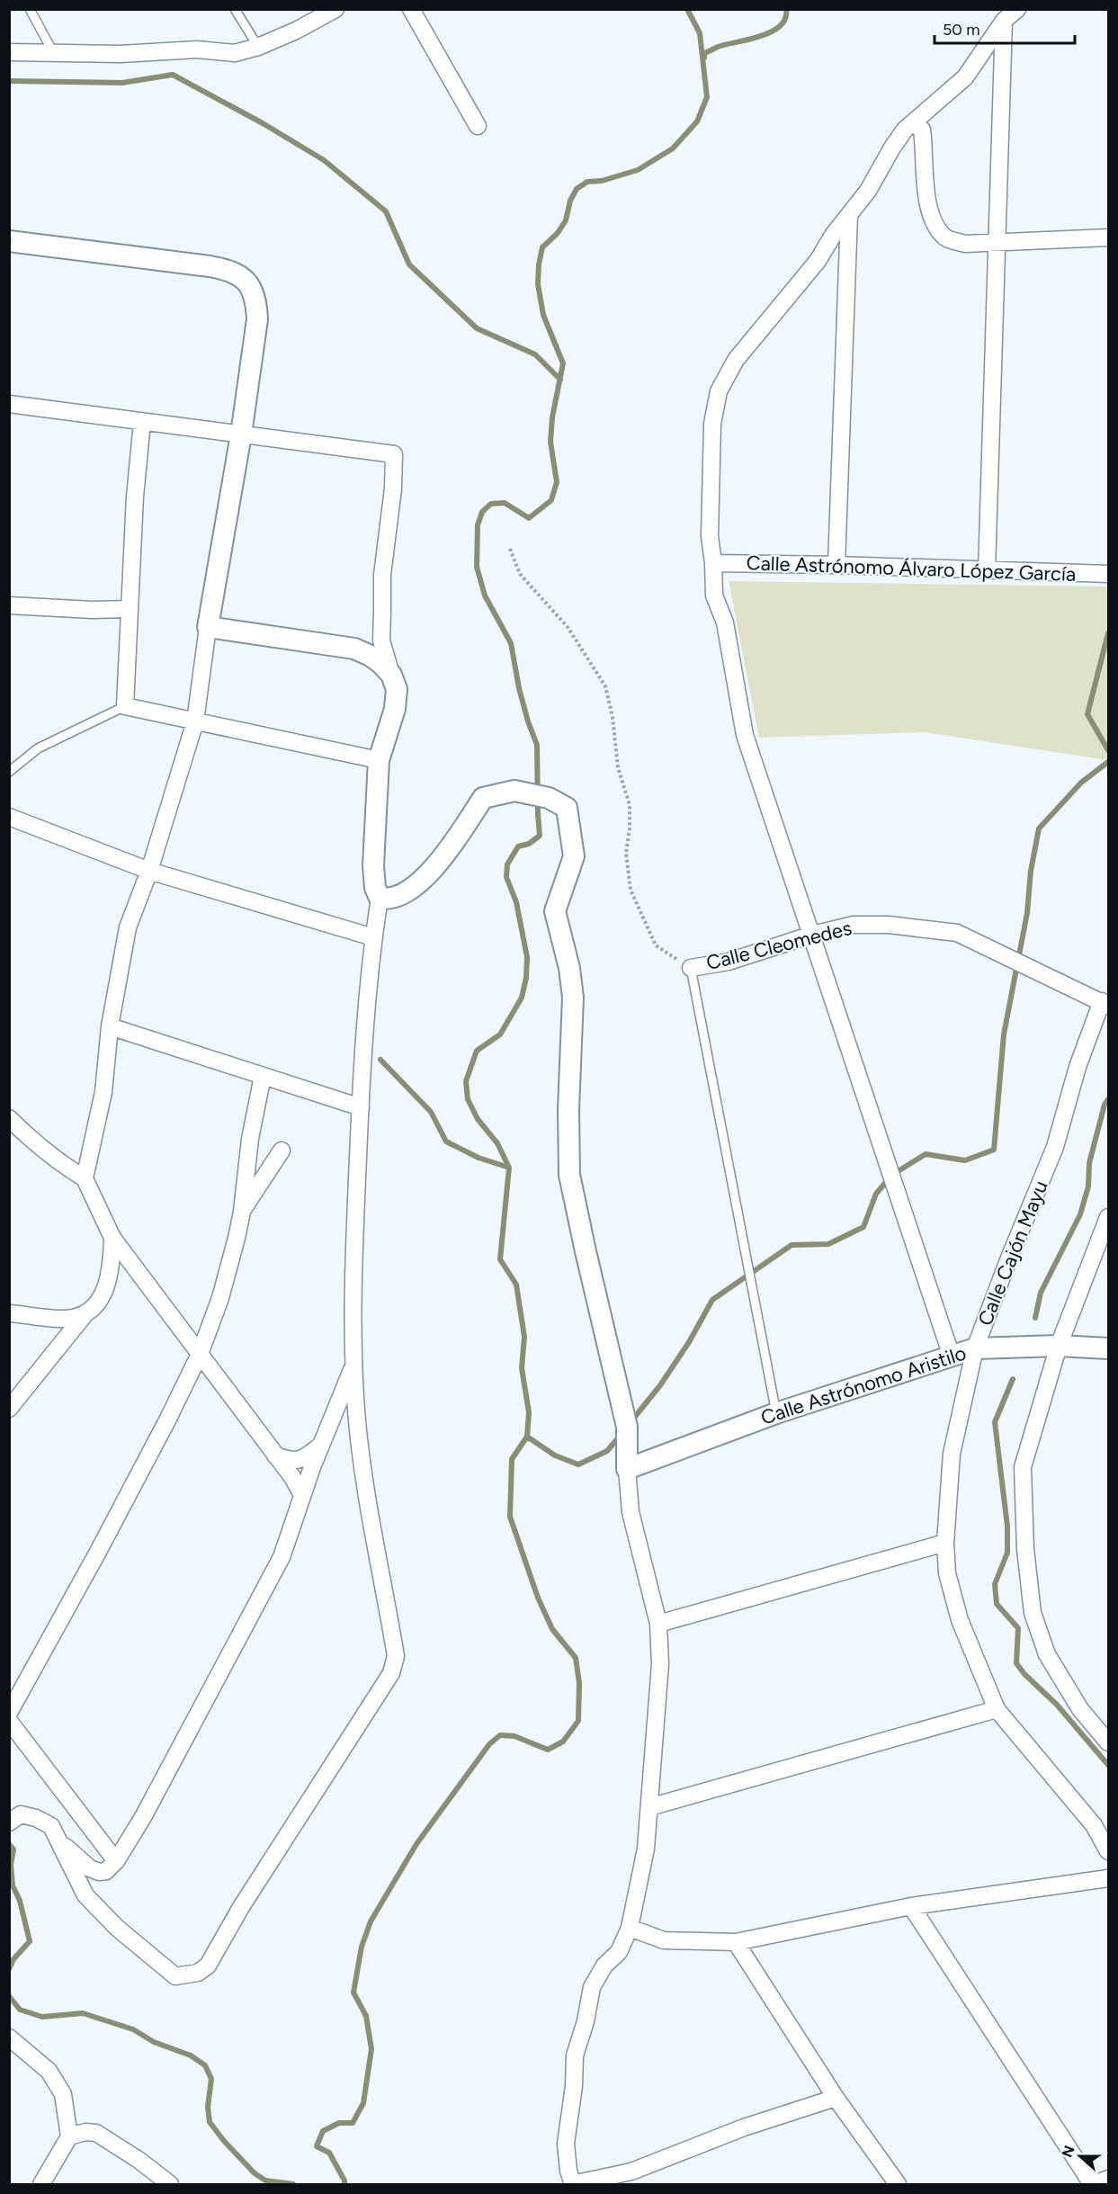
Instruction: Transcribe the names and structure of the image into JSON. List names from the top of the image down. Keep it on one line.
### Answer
{"streets":{"street":["Calle Astrónomo Álvaro López García","Calle Cleomedes","Calle Cajón Mayu","Calle Astrónomo Aristilo"]},"crossings":[["Calle Cleomedes","Calle Cajón Mayu"],["Calle Cajón Mayu","Calle Astrónomo Aristilo"]],"scale_bar":"50 m","north":"left"}
